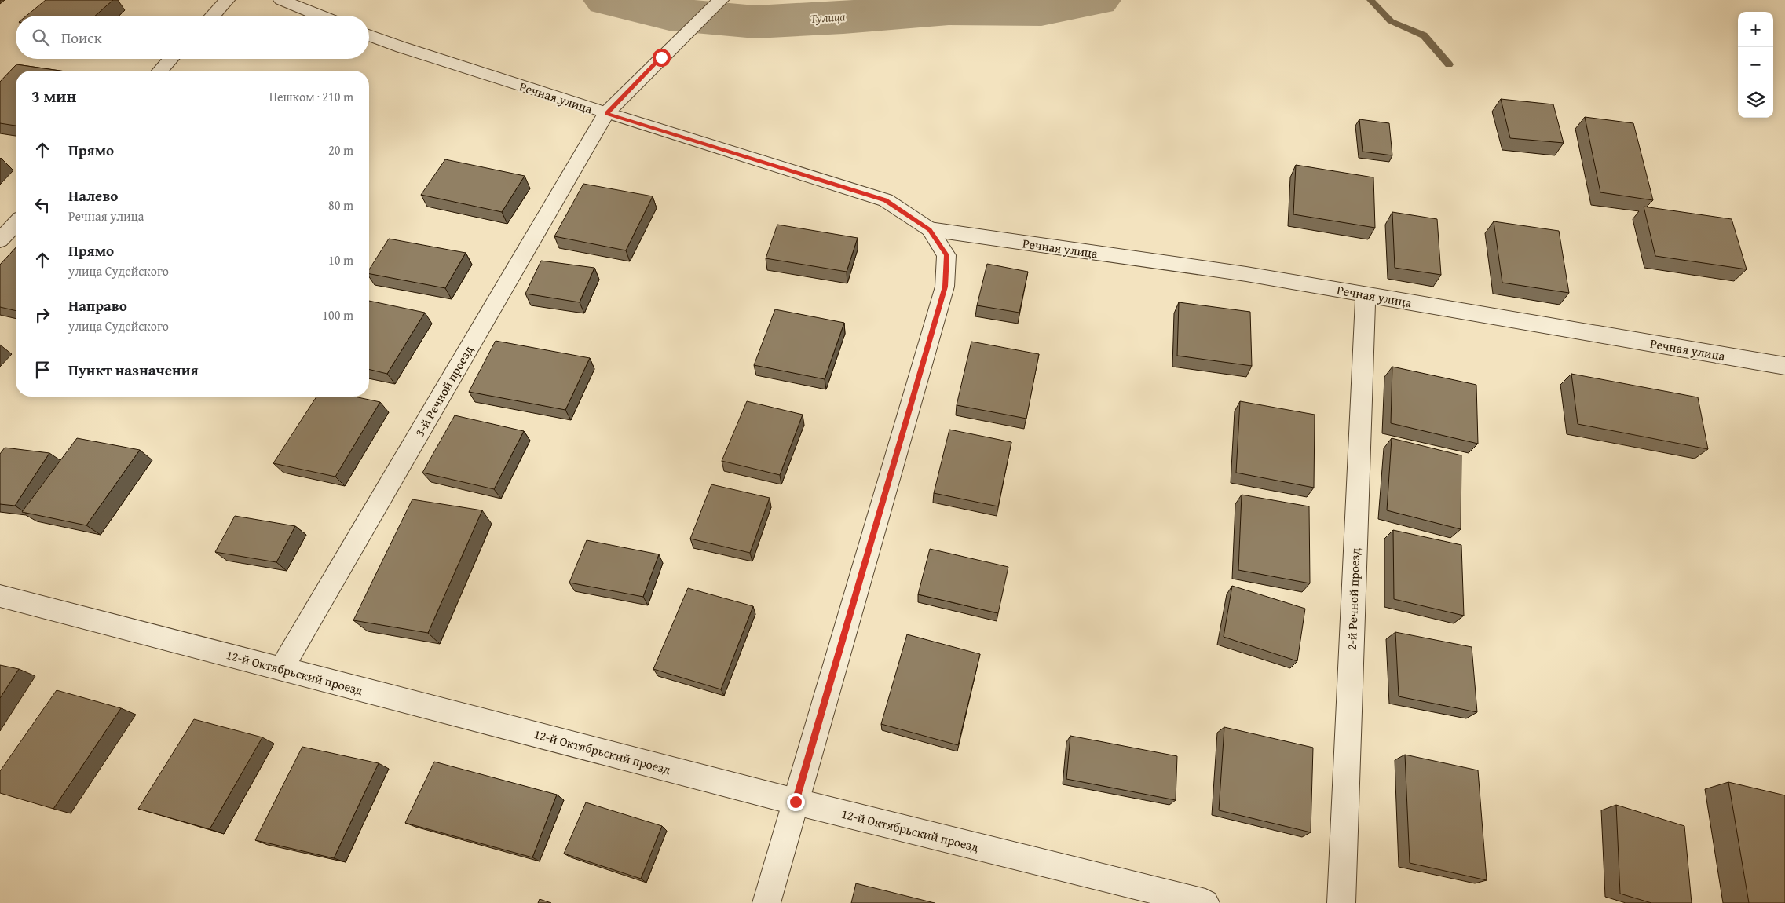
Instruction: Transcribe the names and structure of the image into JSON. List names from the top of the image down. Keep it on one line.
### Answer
{"streets":{"street":["Речная улица","3-й Речной проезд","2-й Речной проезд","12-й Октябрьский проезд"]},"crossings":[["Речная улица","3-й Речной проезд"],["Речная улица","2-й Речной проезд"],["3-й Речной проезд","12-й Октябрьский проезд"]],"water":["Тулица"],"page":{"map_buttons":["+","−"],"search":"Поиск","heading":["3 мин","Пешком · 210 m"],"list":[["Прямо","20 m"],["Налево","Речная улица","80 m"],["Прямо","улица Судейского","10 m"],["Направо","улица Судейского","100 m"],"Пункт назначения"]}}
